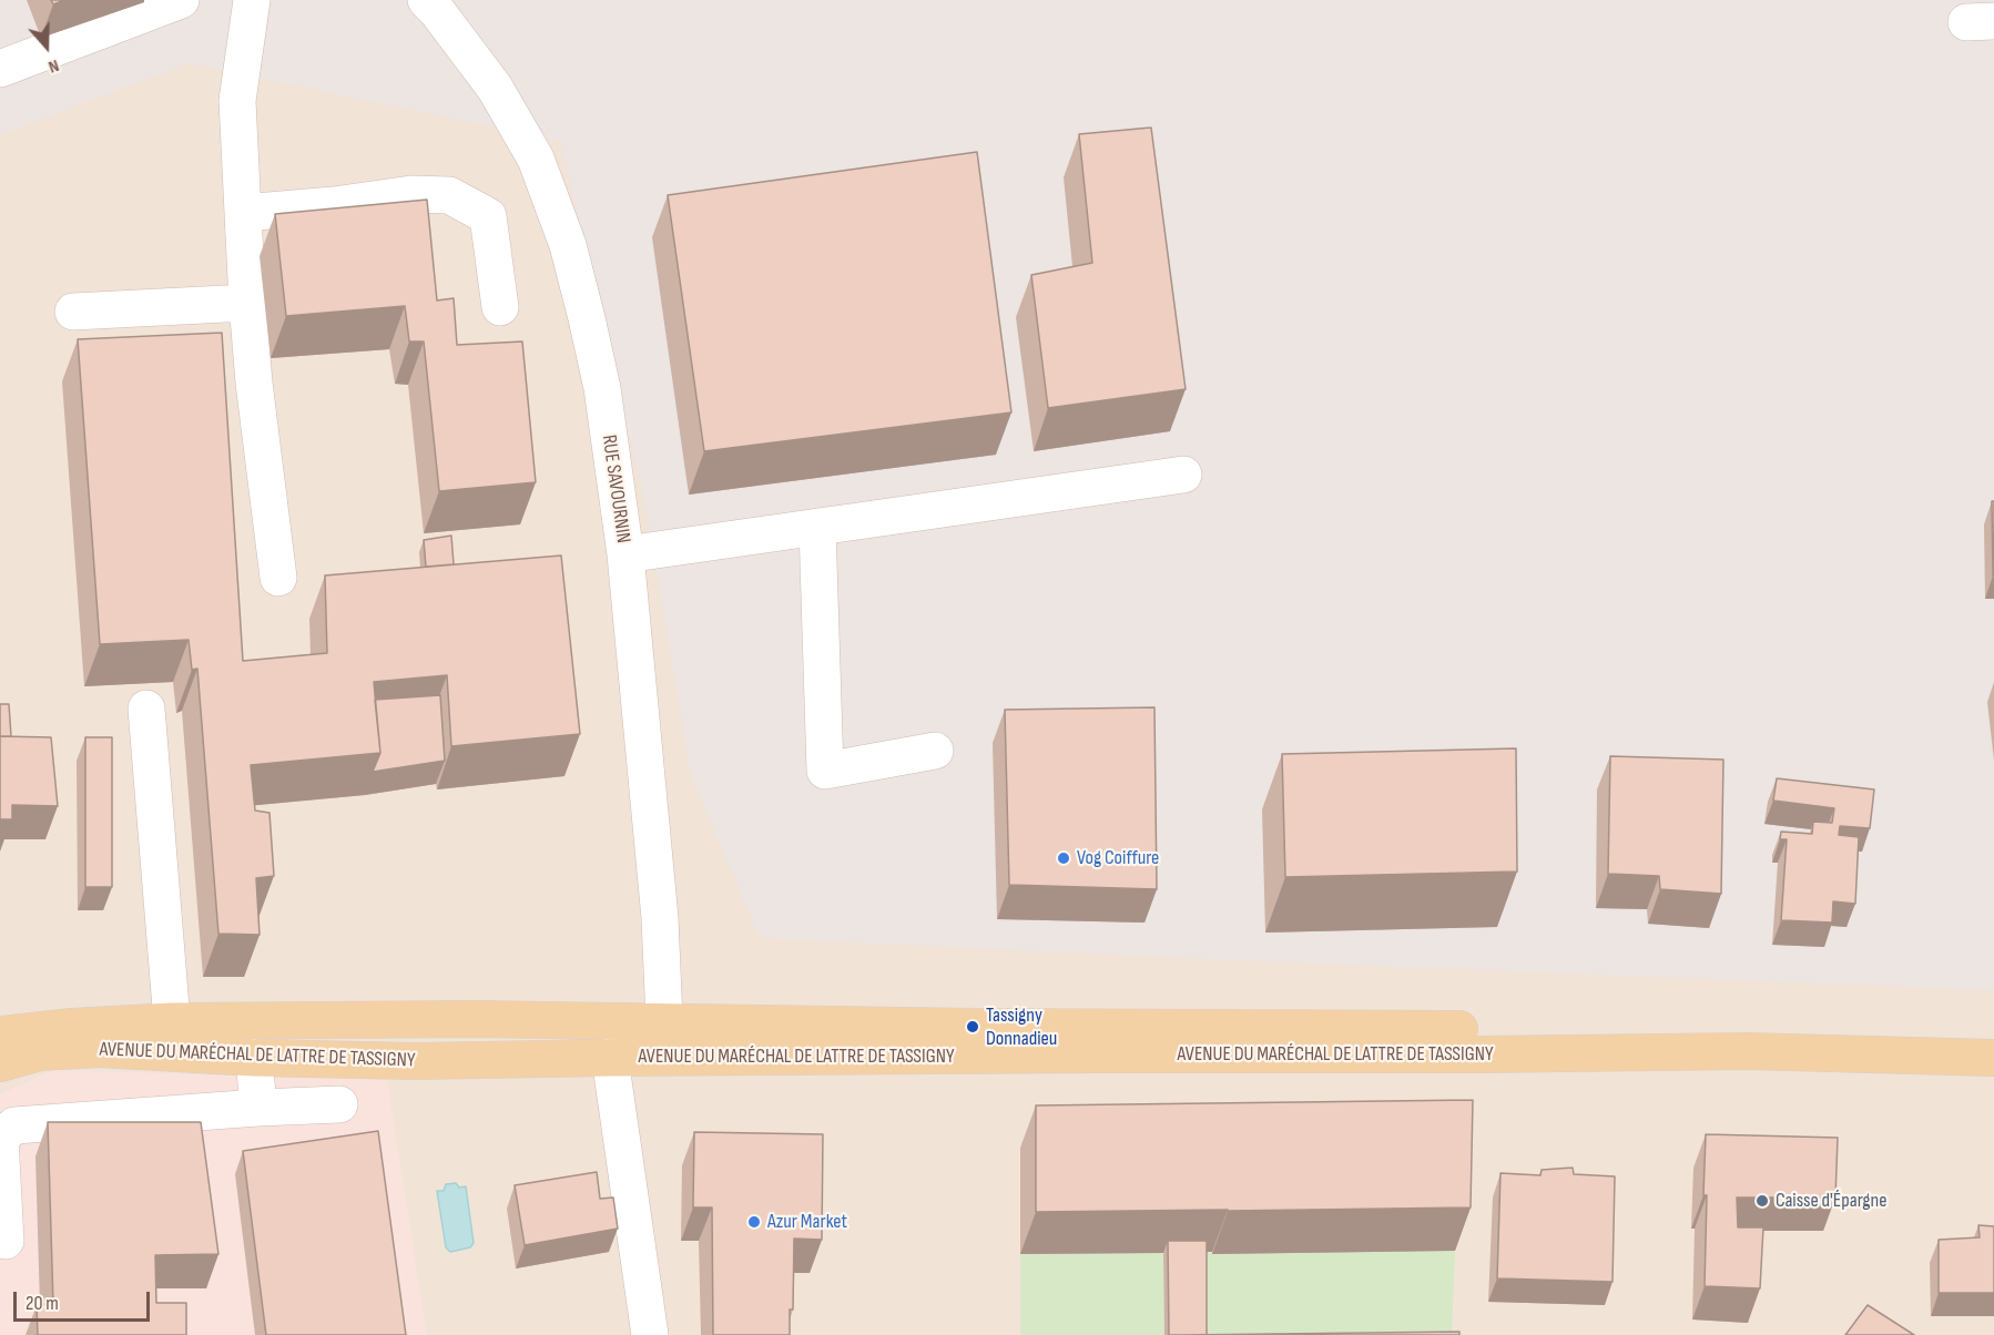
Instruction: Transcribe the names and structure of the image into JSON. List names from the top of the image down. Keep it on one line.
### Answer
{"streets":{"main road":["AVENUE DU MARÉCHAL DE LATTRE DE TASSIGNY"],"street":["RUE SAVOURNIN"]},"crossings":[["RUE SAVOURNIN","AVENUE DU MARÉCHAL DE LATTRE DE TASSIGNY"]],"places":["Vog Coiffure","Tassigny Donnadieu","Caisse d'Épargne","Azur Market"],"scale_bar":"20 m","north":"bottom"}
